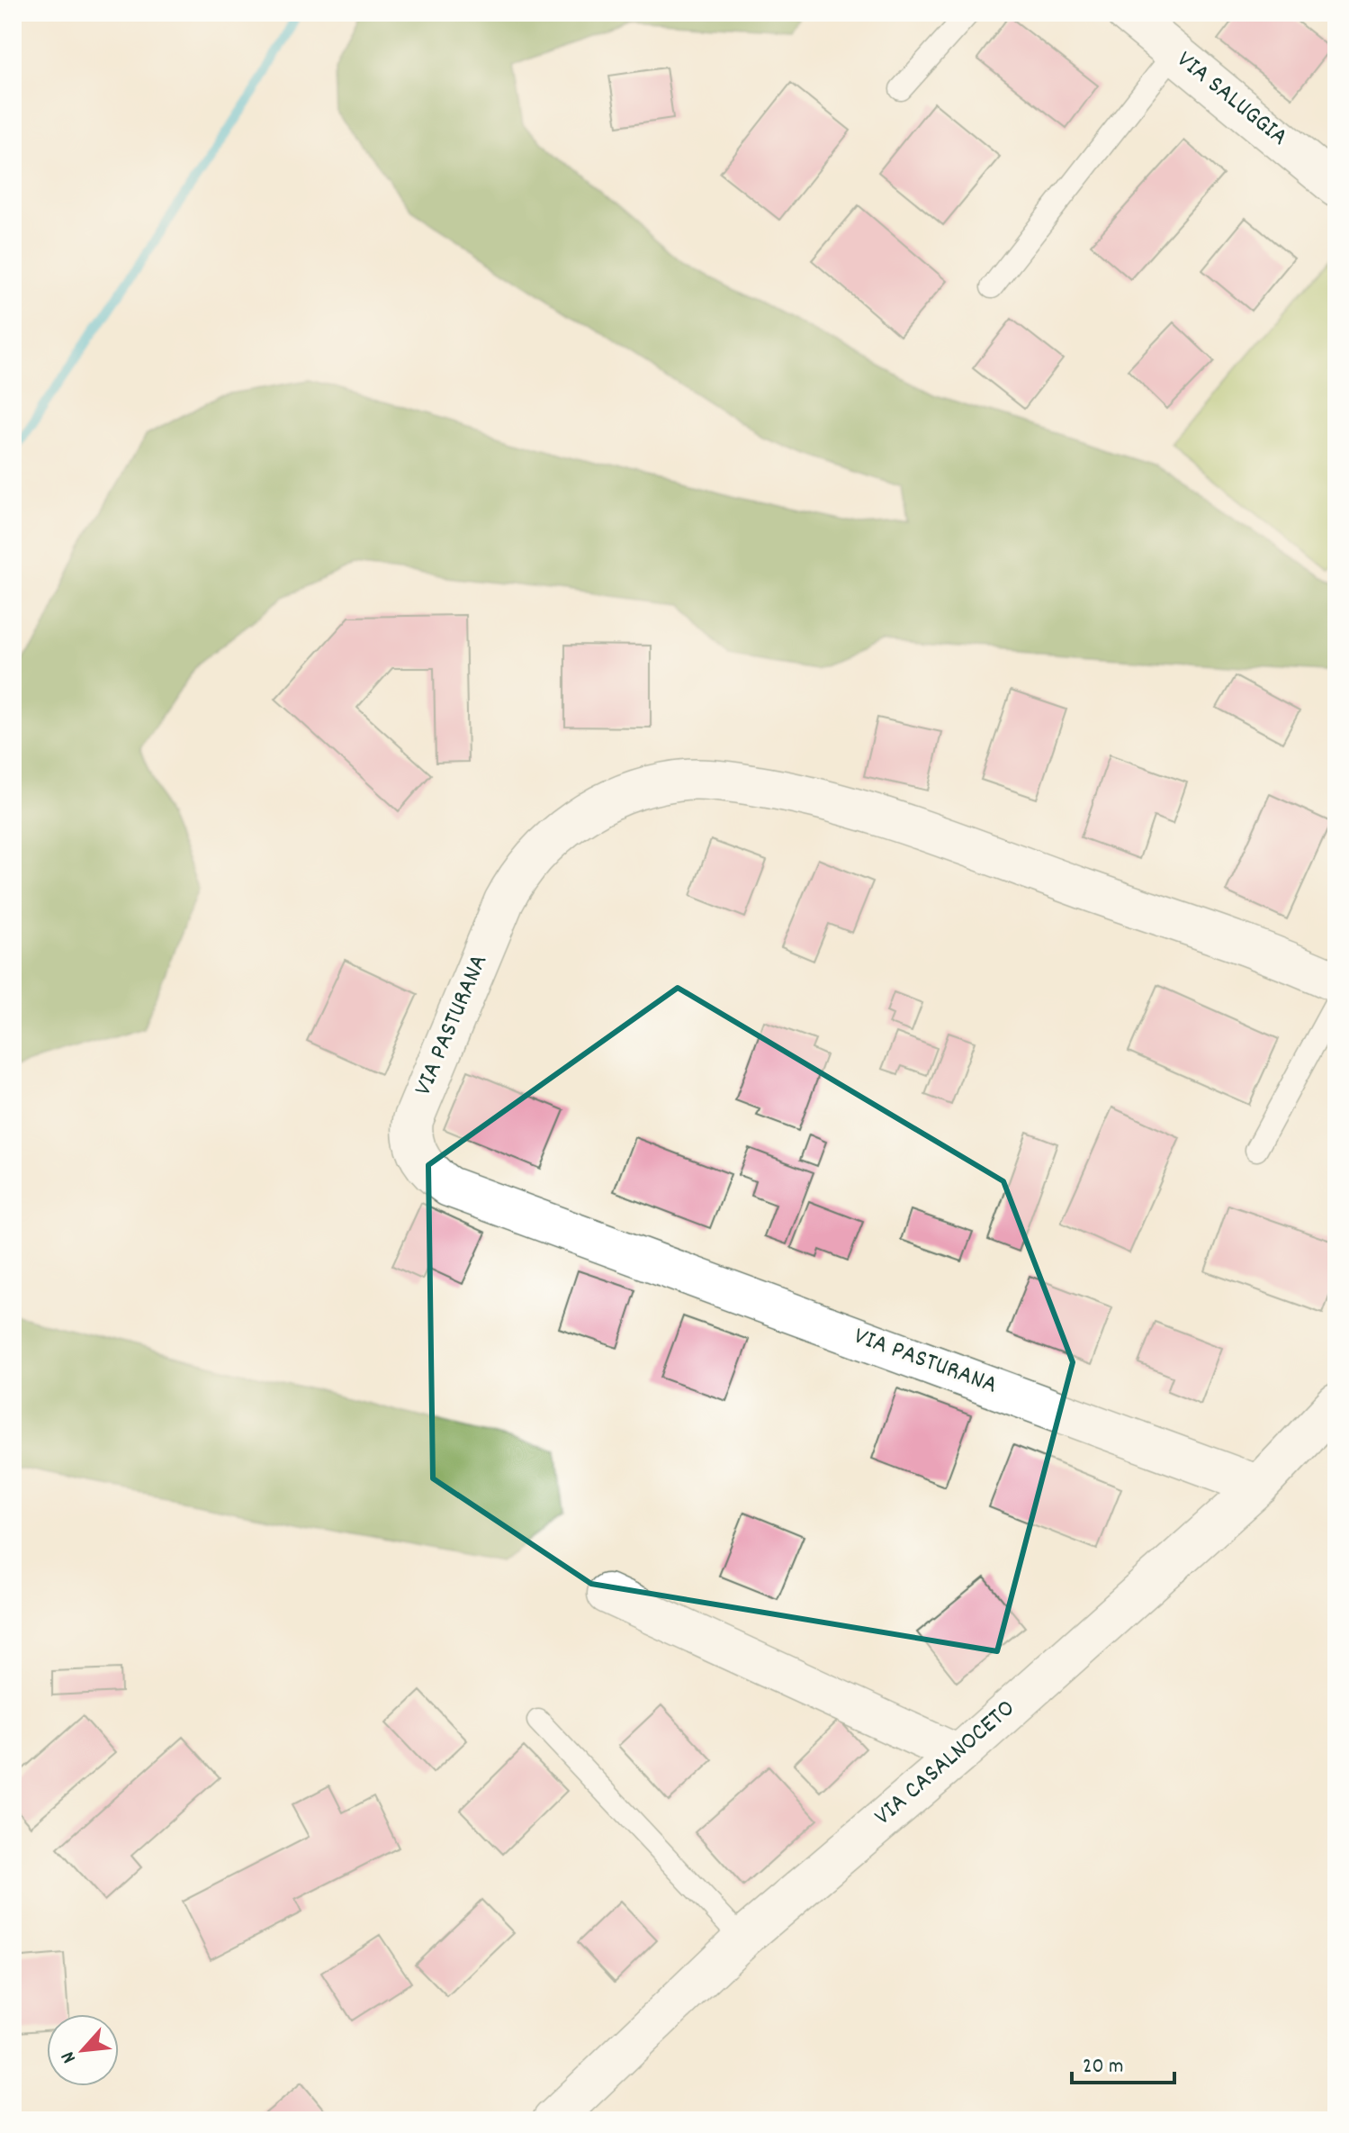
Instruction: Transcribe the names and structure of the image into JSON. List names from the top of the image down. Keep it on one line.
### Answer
{"streets":{"street":["VIA SALUGGIA","VIA PASTURANA","VIA CASALNOCETO"]},"crossings":[["VIA PASTURANA","VIA CASALNOCETO"]],"scale_bar":"20 m","north":"bottom left"}
